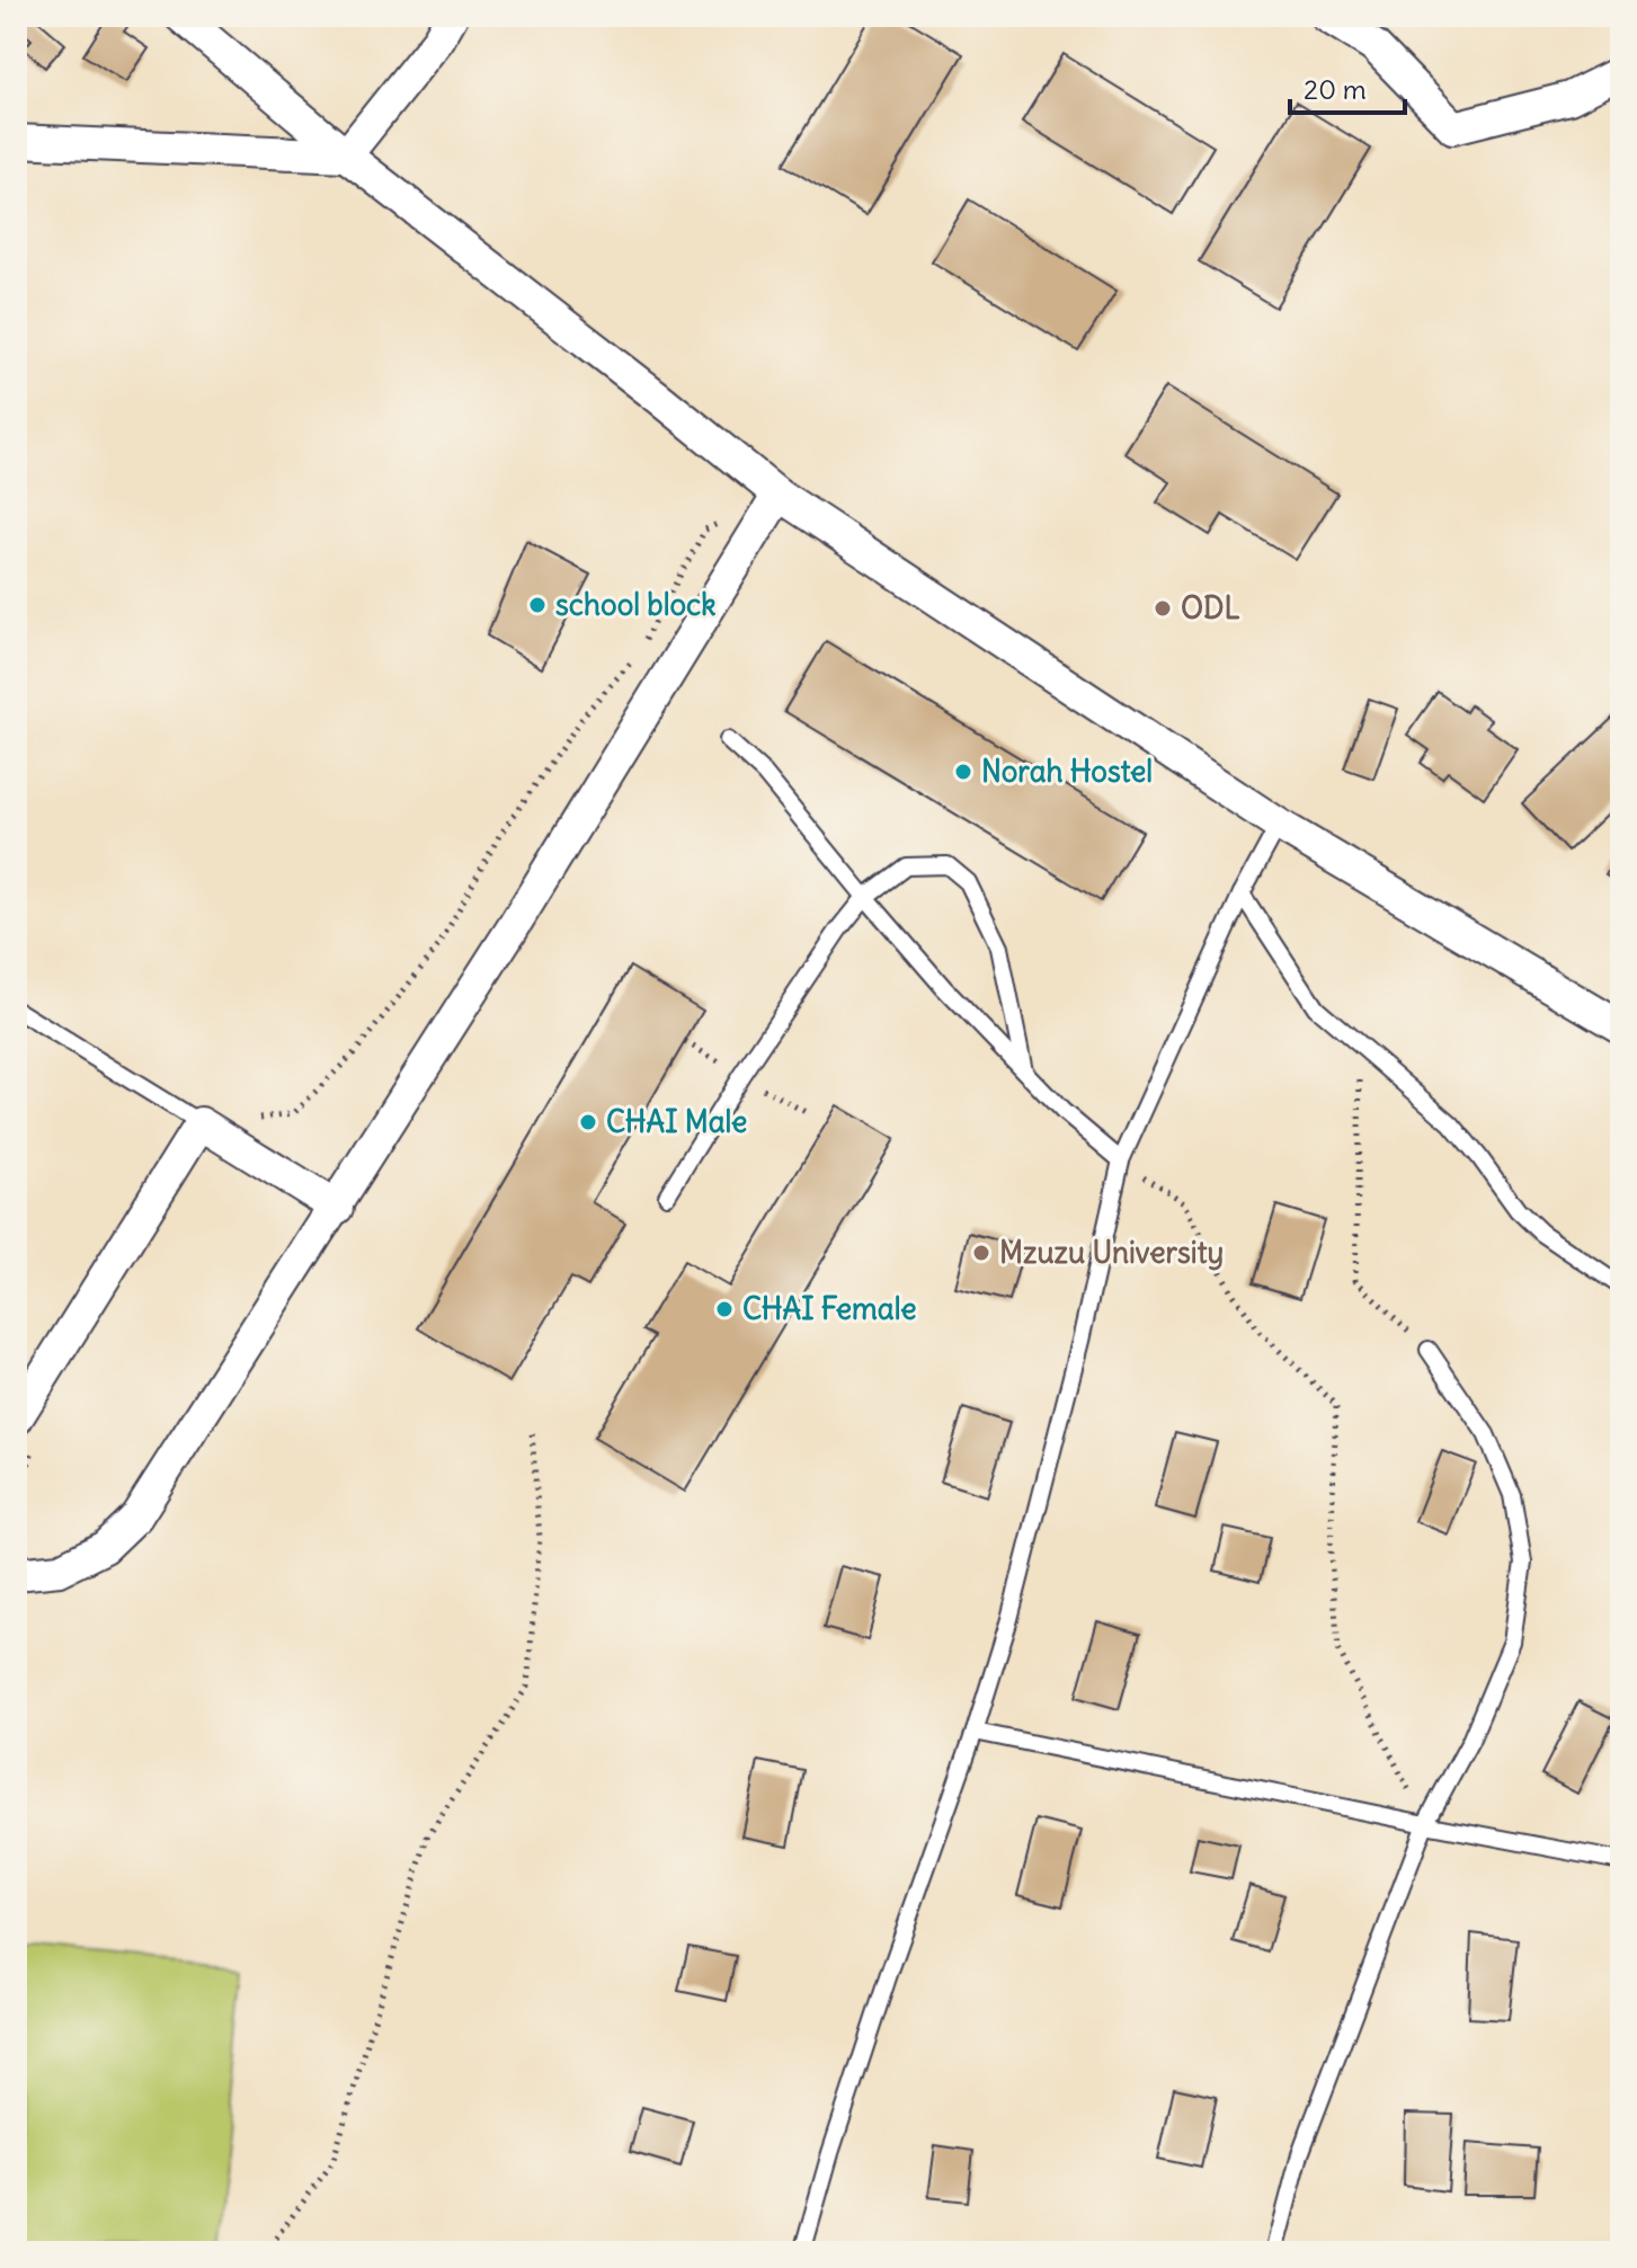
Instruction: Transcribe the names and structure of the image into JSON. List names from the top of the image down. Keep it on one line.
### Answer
{"places":["school block","ODL","Norah Hostel","CHAI Male","Mzuzu University","CHAI Female"],"scale_bar":"20 m"}
